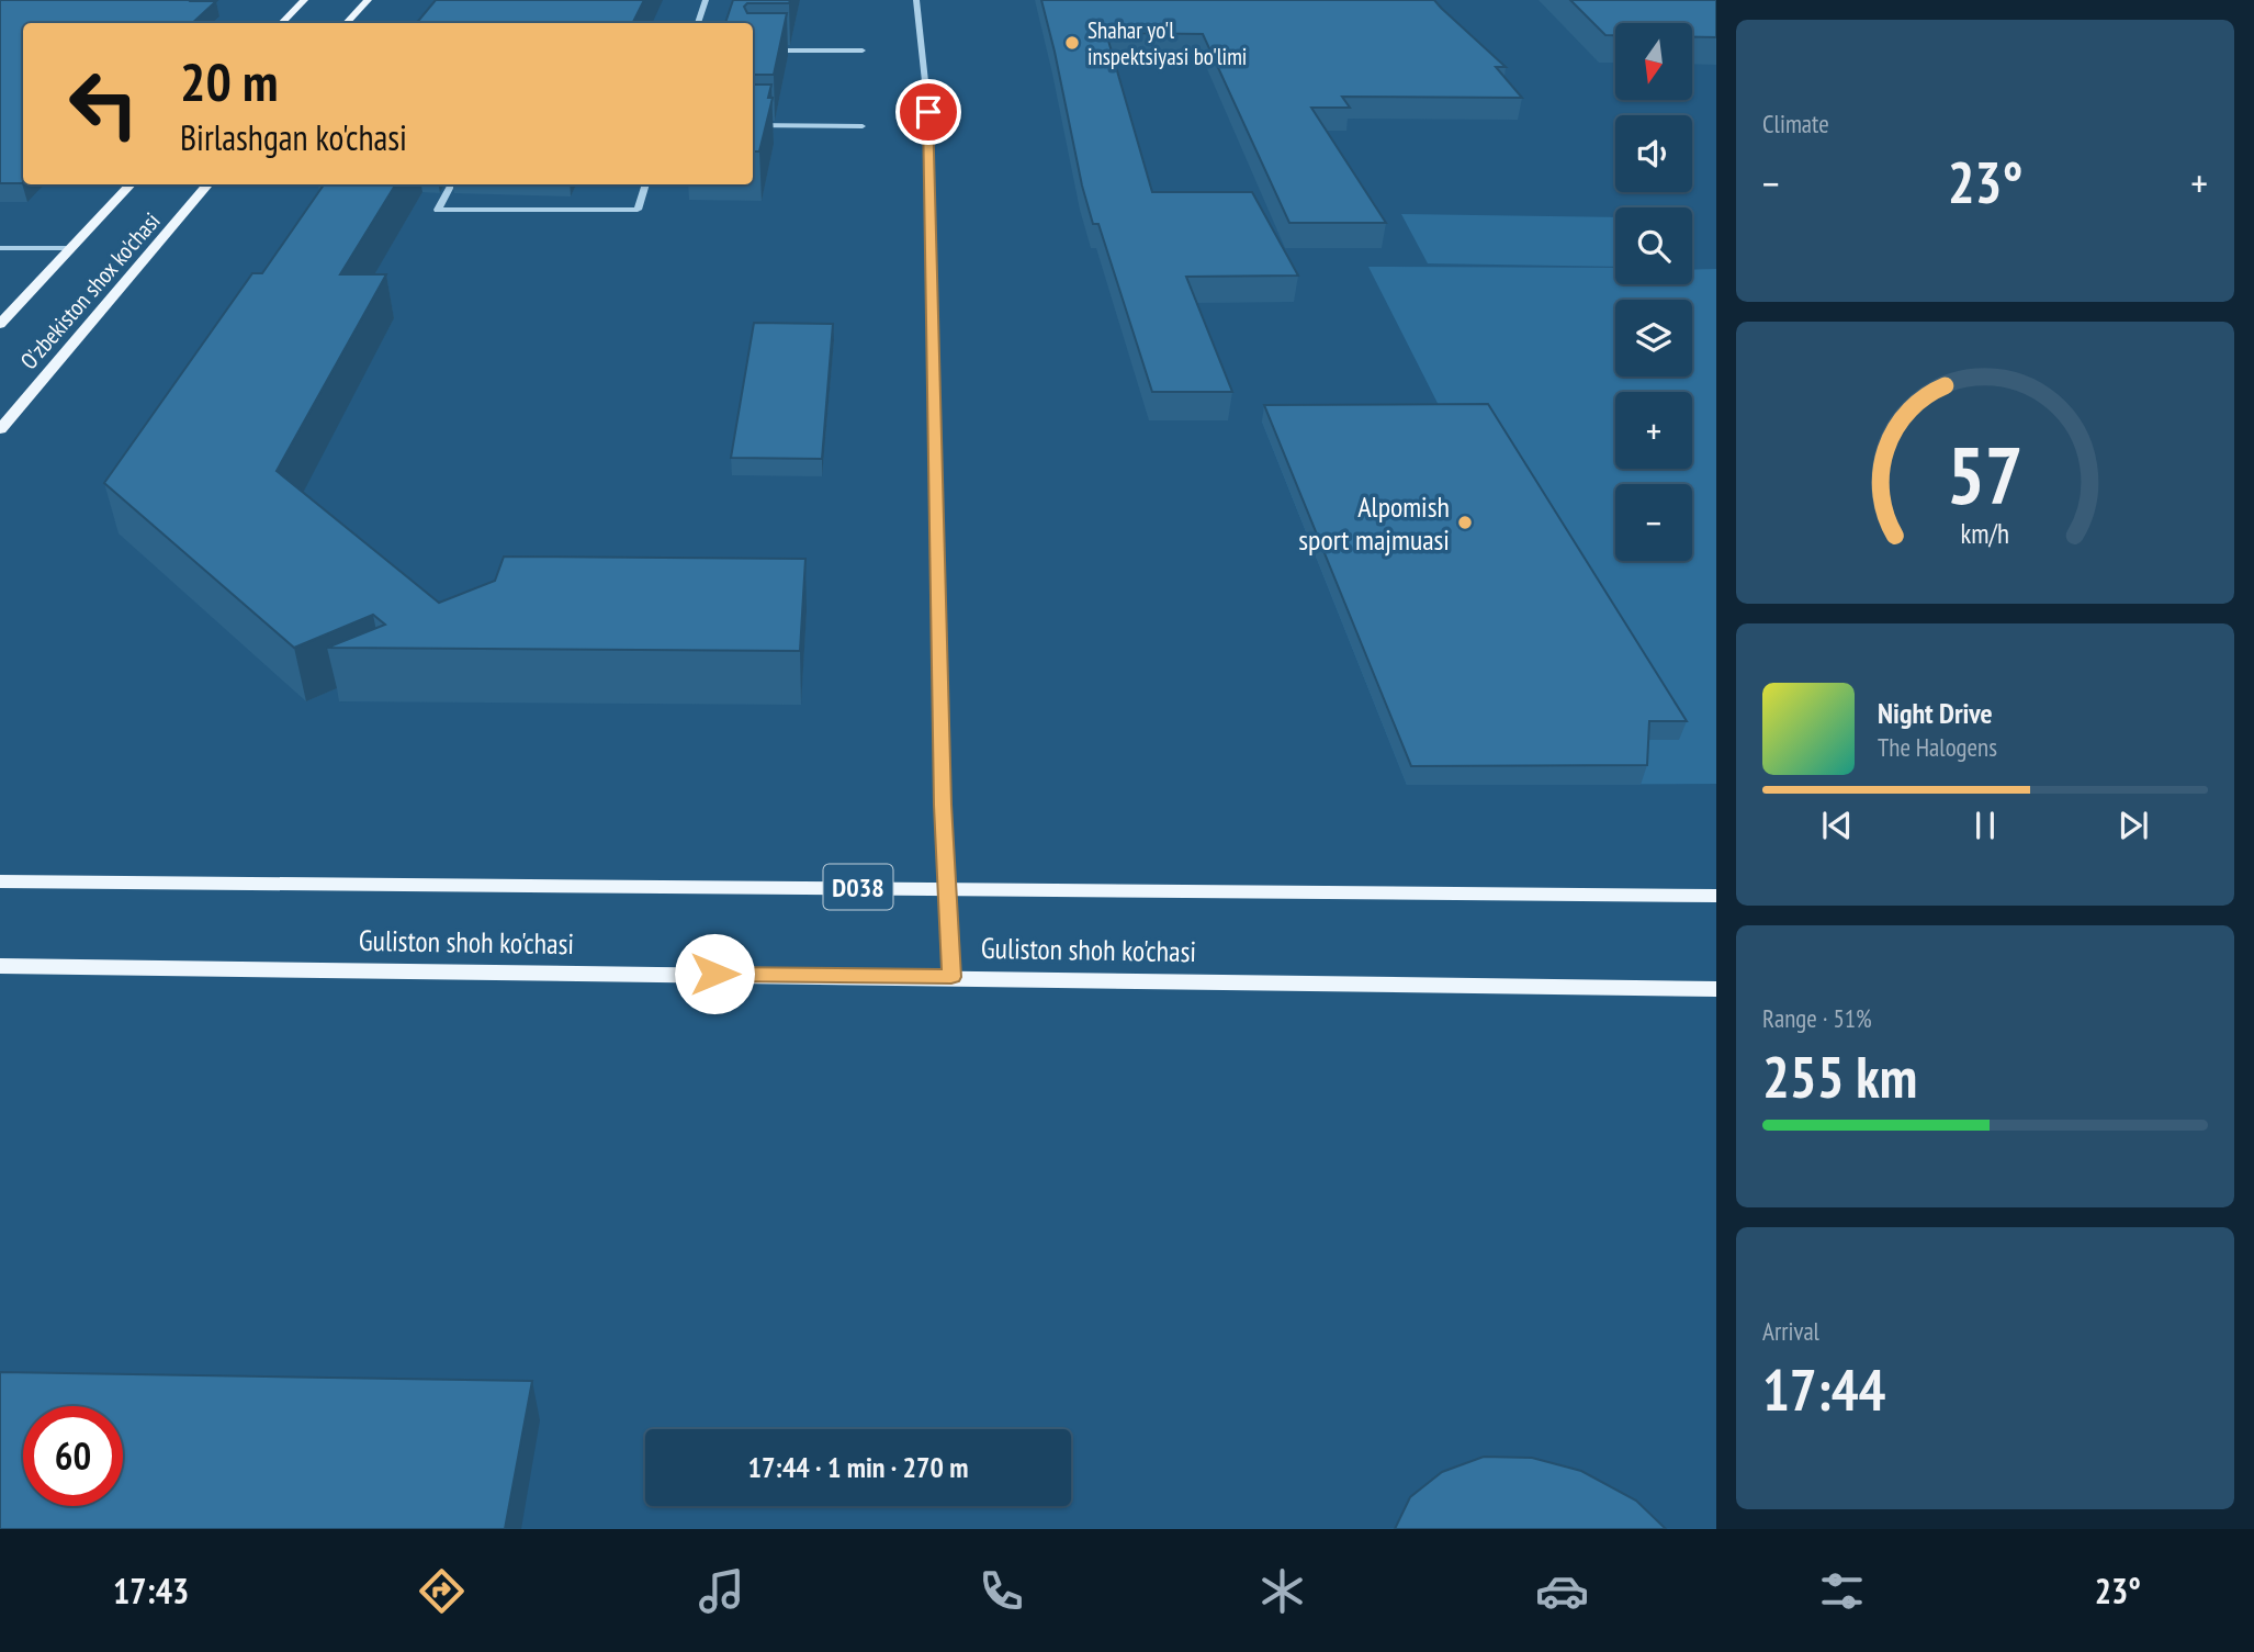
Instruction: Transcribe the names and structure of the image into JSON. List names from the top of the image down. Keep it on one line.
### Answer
{"streets":{"main road":["O'zbekiston shox ko'chasi","D038","Guliston shoh ko'chasi"]},"places":["Shahar yo'l inspektsiyasi bo'limi","Alpomish sport majmuasi"],"north":"bottom","page":{"tile":["Climate",["Range · 51%","255 km"],["Arrival","17:44"]],"map_buttons":["+","−"],"turn":["20 m","Birlashgan ko'chasi"],"heat":["−","23°","+"],"song":["Night Drive","The Halogens"],"limit":"60","trip":"17:44 · 1 min · 270 m","tabs":["17:43","23°"],"gauge":["57","km/h"]}}
